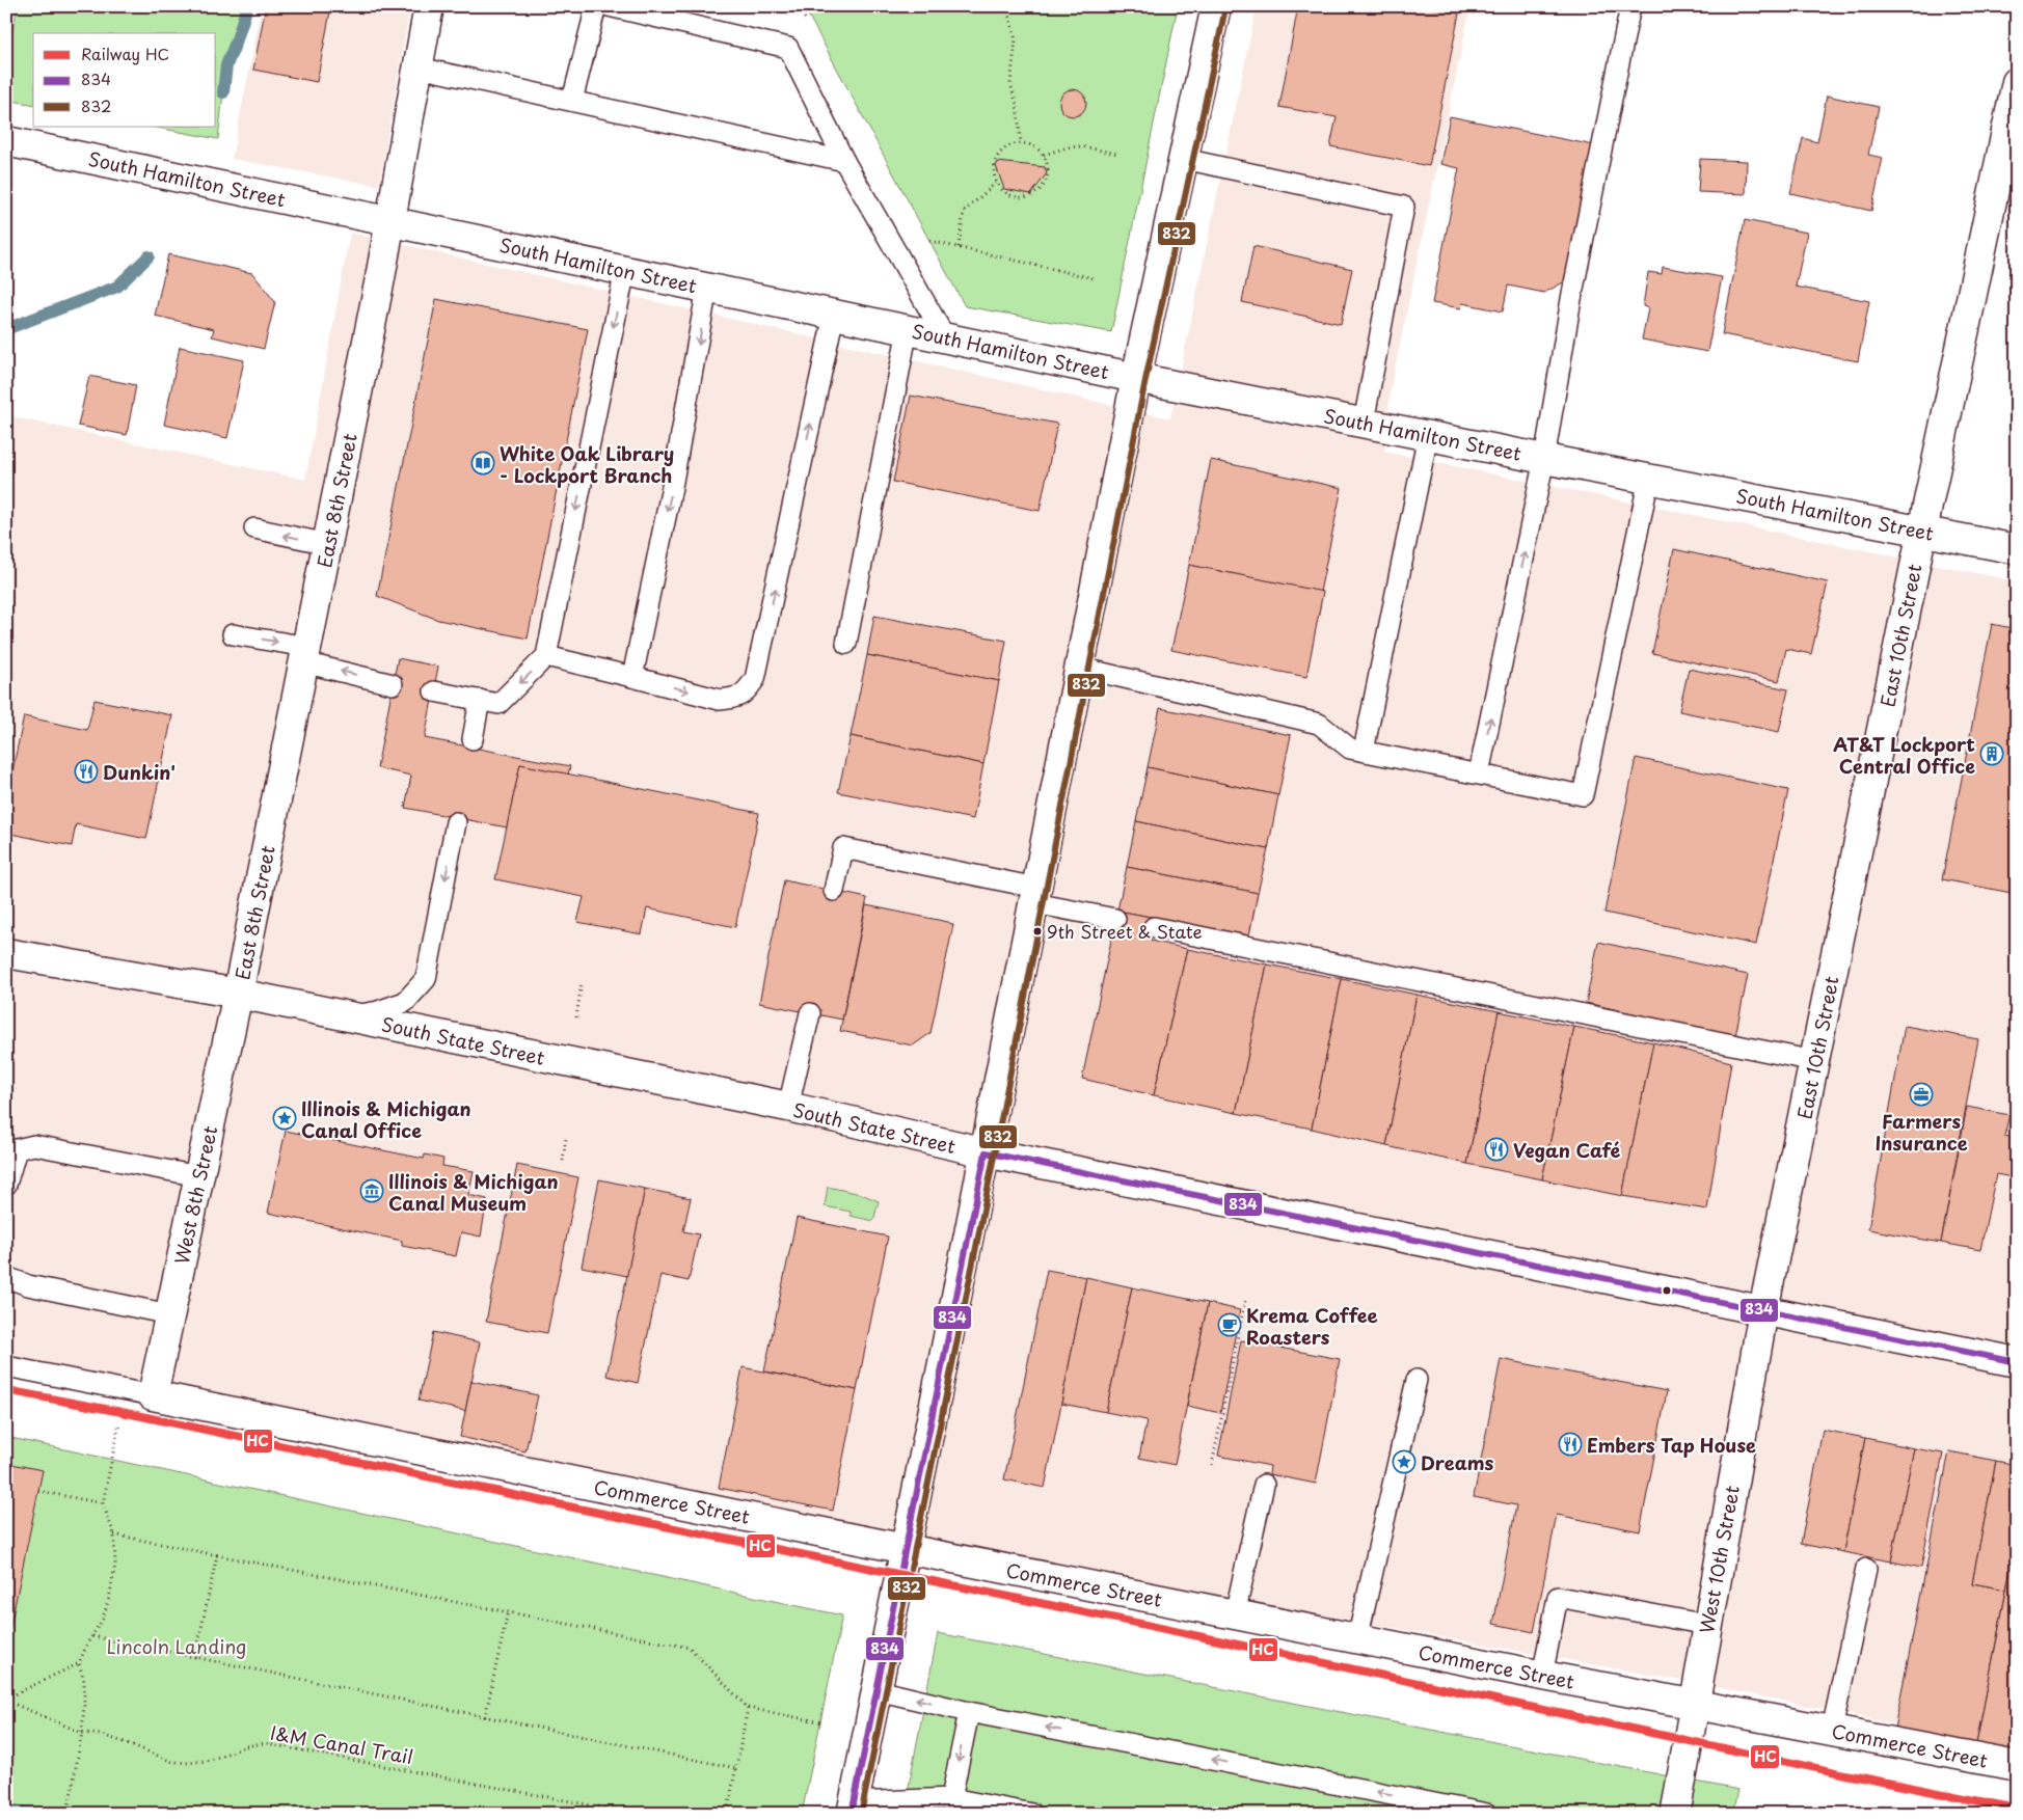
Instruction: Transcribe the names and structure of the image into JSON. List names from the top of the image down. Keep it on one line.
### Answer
{"streets":{"street":["South Hamilton Street","East 8th Street","East 10th Street","South State Street","West 8th Street","Commerce Street","West 10th Street"],"path":["I&M Canal Trail"]},"crossings":[["South Hamilton Street","East 8th Street"],["South Hamilton Street","East 10th Street"],["East 8th Street","South State Street"],["East 8th Street","West 8th Street"],["East 10th Street","South State Street"],["East 10th Street","West 10th Street"],["South State Street","West 8th Street"],["South State Street","West 10th Street"],["West 8th Street","Commerce Street"],["Commerce Street","West 10th Street"]],"parks":["Lincoln Landing"],"places":{"library":["White Oak Library - Lockport Branch"],"building":["AT&T Lockport Central Office"],"restaurant":["Dunkin'","Vegan Café","Embers Tap House"],"other":["9th Street & State"],"office":["Farmers Insurance"],"place":["Illinois & Michigan Canal Office","Dreams"],"museum":["Illinois & Michigan Canal Museum"],"cafe":["Krema Coffee Roasters"]},"lines":["transit line 832","transit line 834","rail line HC"],"legend":["Railway HC","834","832"]}
